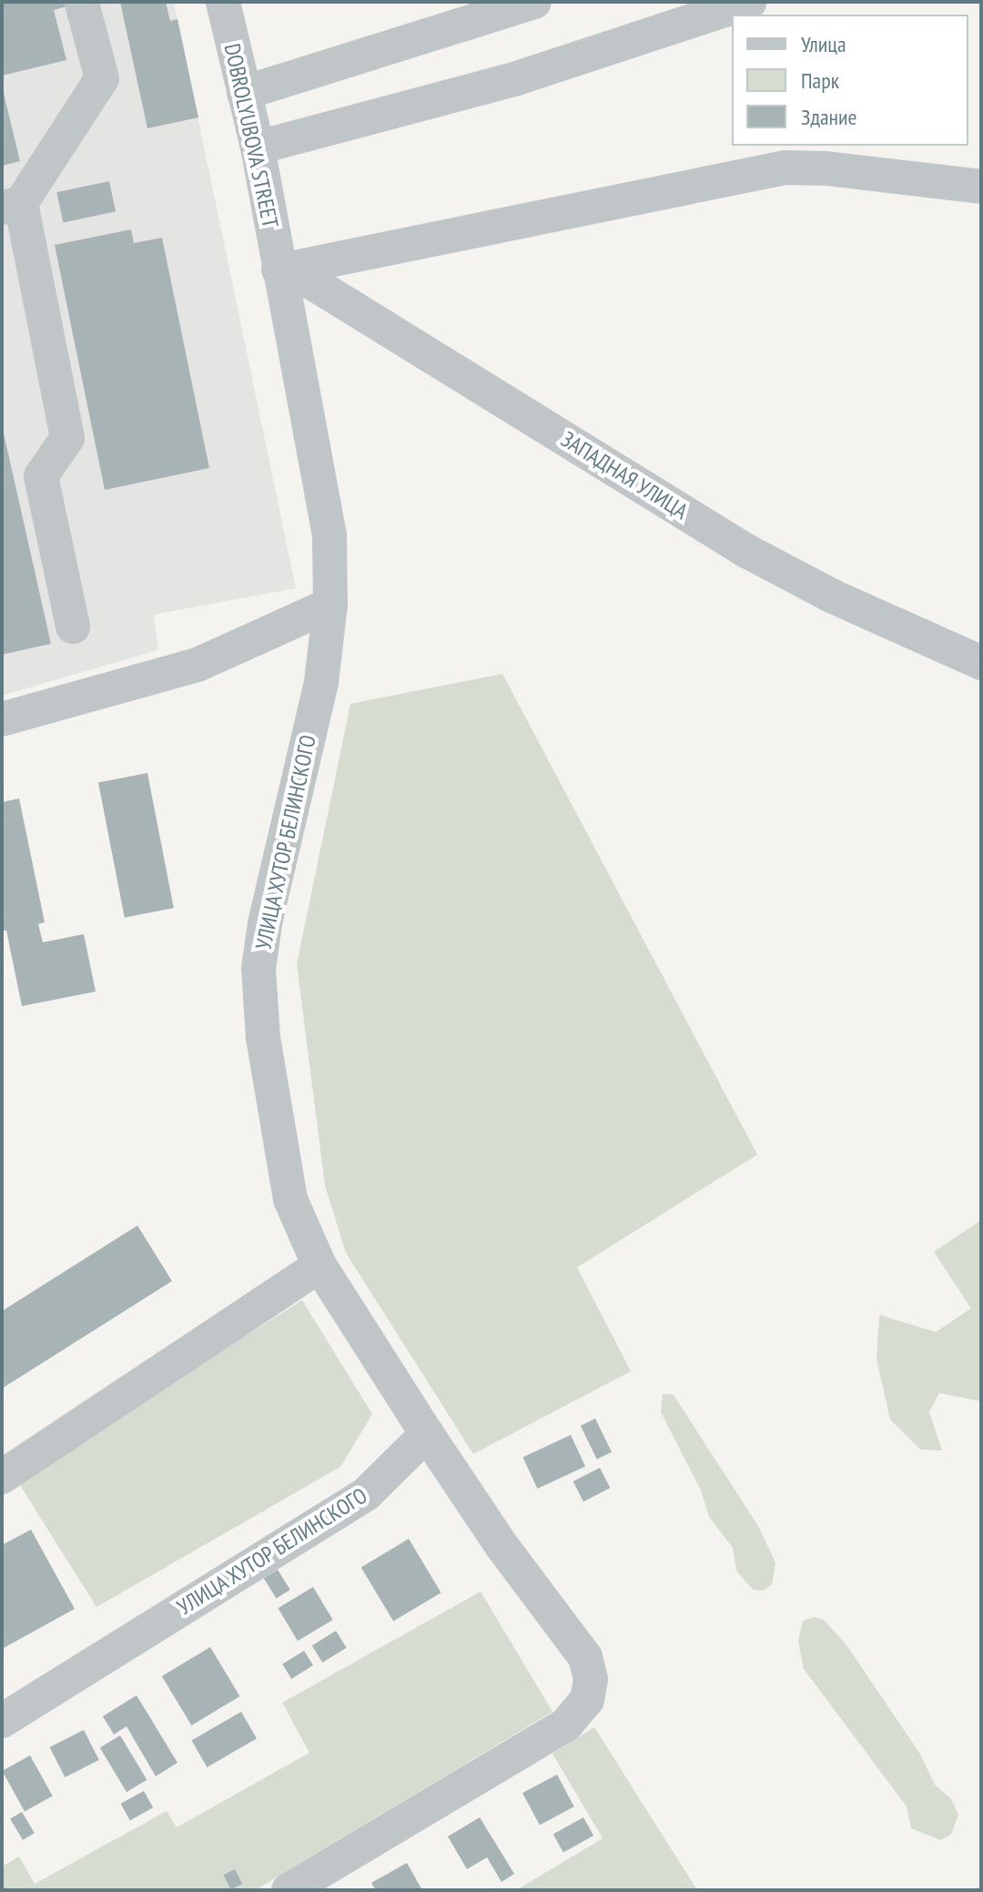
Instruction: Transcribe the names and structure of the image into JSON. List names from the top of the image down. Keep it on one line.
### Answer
{"streets":{"street":["DOBROLYUBOVA STREET","ЗАПАДНАЯ УЛИЦА","УЛИЦА ХУТОР БЕЛИНСКОГО"]},"crossings":[["DOBROLYUBOVA STREET","ЗАПАДНАЯ УЛИЦА"],["DOBROLYUBOVA STREET","УЛИЦА ХУТОР БЕЛИНСКОГО"],["ЗАПАДНАЯ УЛИЦА","УЛИЦА ХУТОР БЕЛИНСКОГО"]],"legend":["Улица","Парк","Здание"]}
